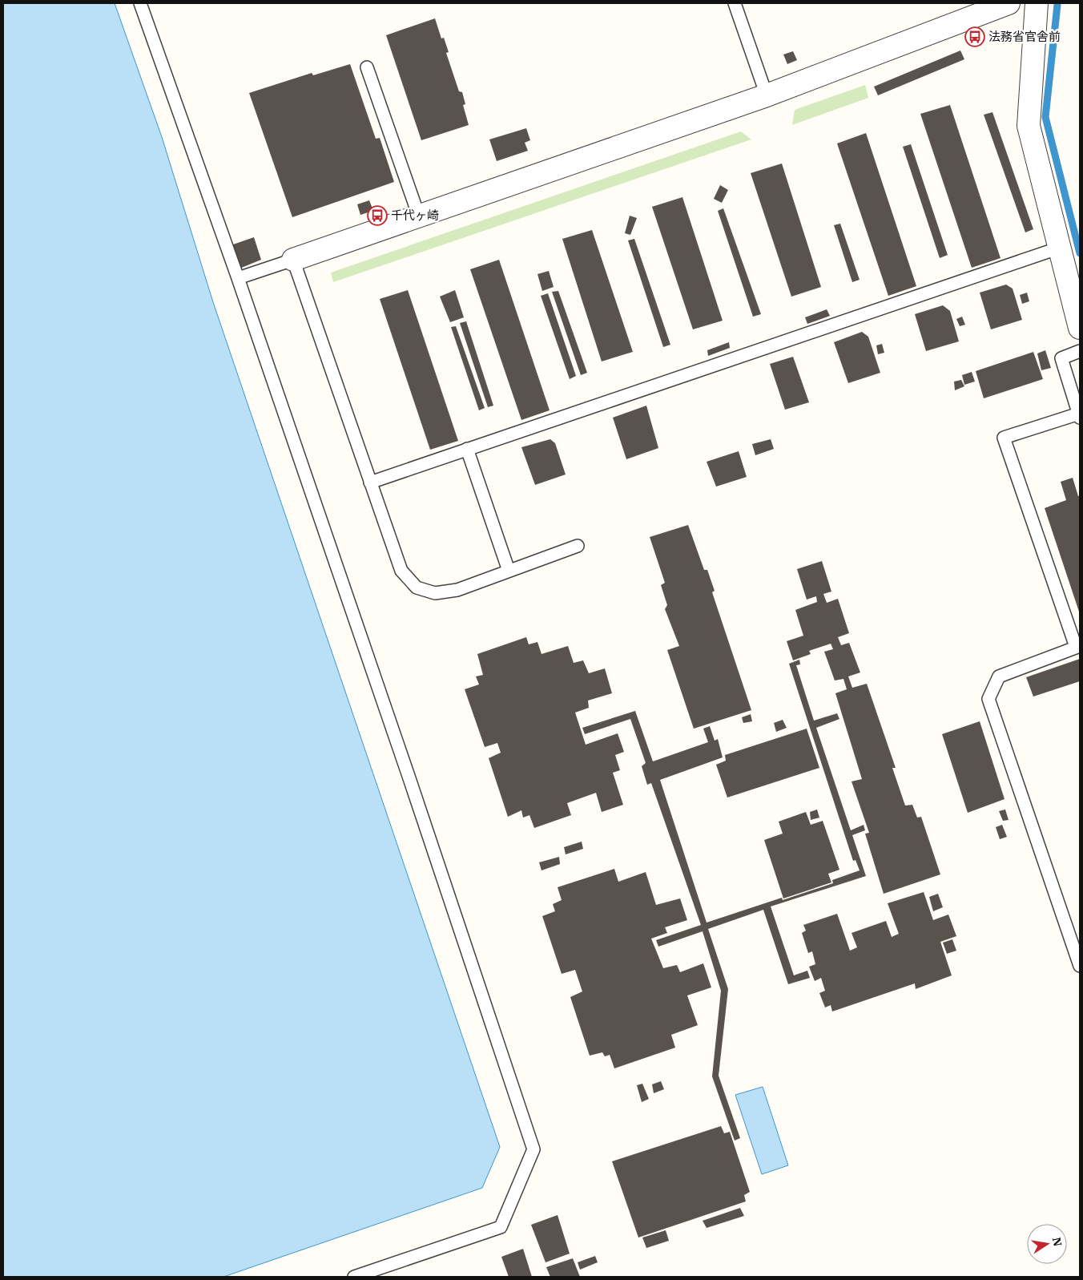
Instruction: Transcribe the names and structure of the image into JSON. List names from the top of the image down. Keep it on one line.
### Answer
{"places":{"bus stop":["法務省官舎前","千代ヶ崎"]},"north":"right"}
